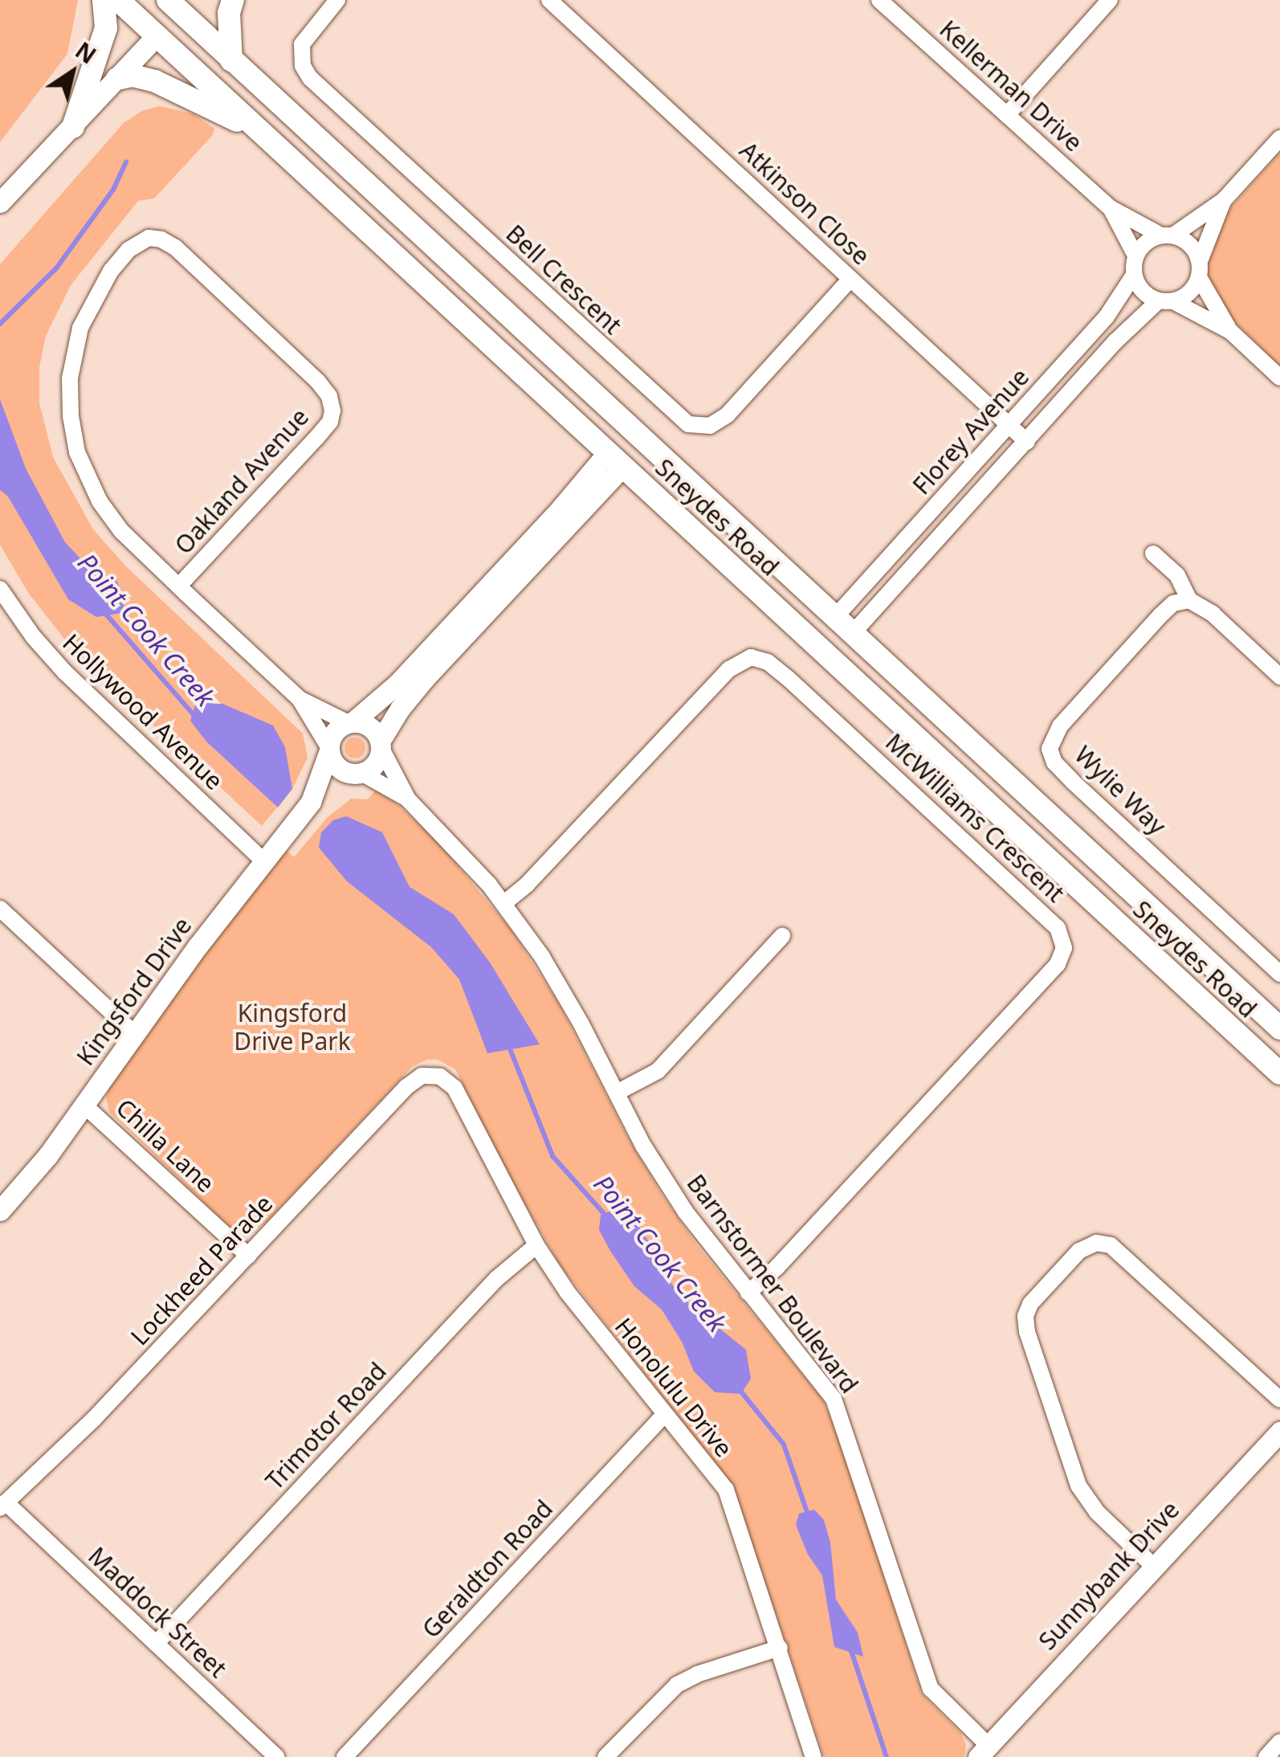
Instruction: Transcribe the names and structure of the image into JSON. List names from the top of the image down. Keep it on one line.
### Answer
{"streets":{"main road":["Sneydes Road"],"street":["Kellerman Drive","Atkinson Close","Bell Crescent","Florey Avenue","Oakland Avenue","Hollywood Avenue","Wylie Way","McWilliams Crescent","Kingsford Drive","Chilla Lane","Lockheed Parade","Barnstormer Boulevard","Honolulu Drive","Trimotor Road","Geraldton Road","Sunnybank Drive","Maddock Street"]},"crossings":[["Kellerman Drive","Florey Avenue"],["Atkinson Close","Bell Crescent"],["Atkinson Close","Florey Avenue"],["Florey Avenue","Sneydes Road"],["Hollywood Avenue","Kingsford Drive"],["McWilliams Crescent","Barnstormer Boulevard"],["Kingsford Drive","Chilla Lane"],["Kingsford Drive","Barnstormer Boulevard"],["Chilla Lane","Lockheed Parade"],["Lockheed Parade","Honolulu Drive"],["Lockheed Parade","Maddock Street"],["Barnstormer Boulevard","Sunnybank Drive"],["Honolulu Drive","Trimotor Road"],["Honolulu Drive","Geraldton Road"],["Trimotor Road","Maddock Street"]],"water":["Point Cook Creek"],"parks":["Kingsford Drive Park"],"north":"top right"}
